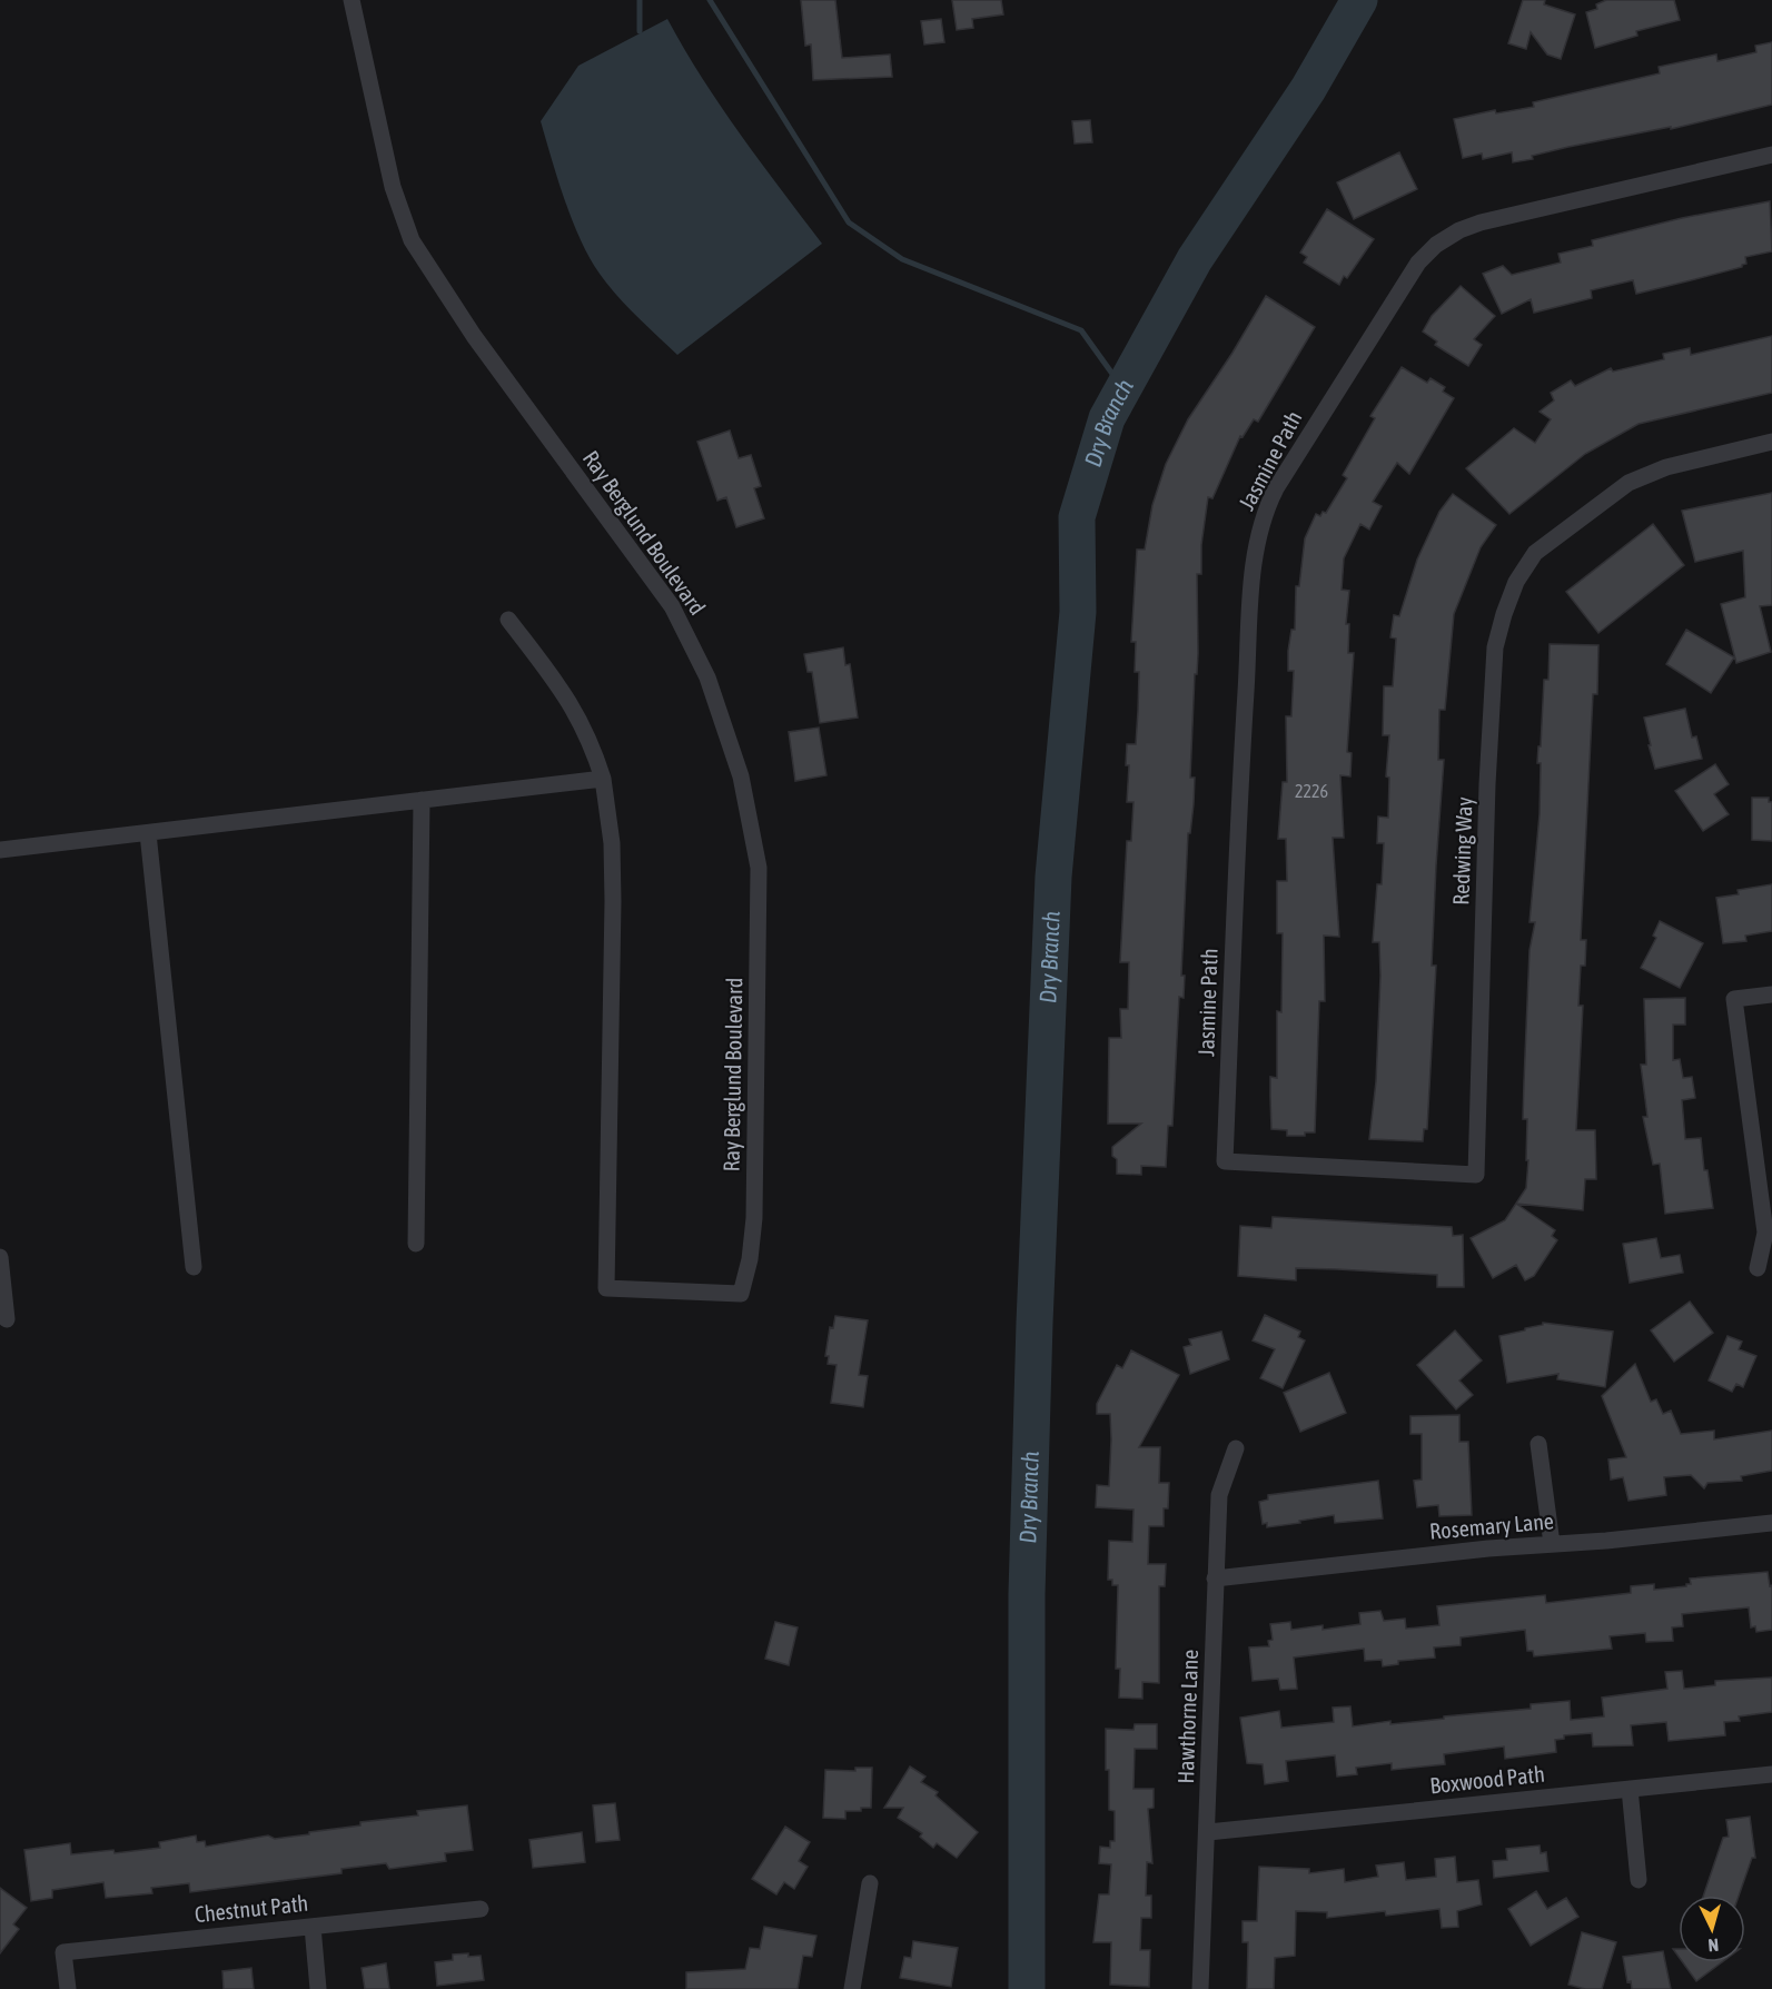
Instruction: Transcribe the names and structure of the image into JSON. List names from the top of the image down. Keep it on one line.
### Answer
{"streets":{"street":["Jasmine Path","Ray Berglund Boulevard","Redwing Way","Rosemary Lane","Hawthorne Lane","Boxwood Path","Chestnut Path"]},"crossings":[["Jasmine Path","Redwing Way"],["Rosemary Lane","Hawthorne Lane"],["Hawthorne Lane","Boxwood Path"]],"water":["Dry Branch"],"house_numbers":["2226"],"north":"bottom"}
